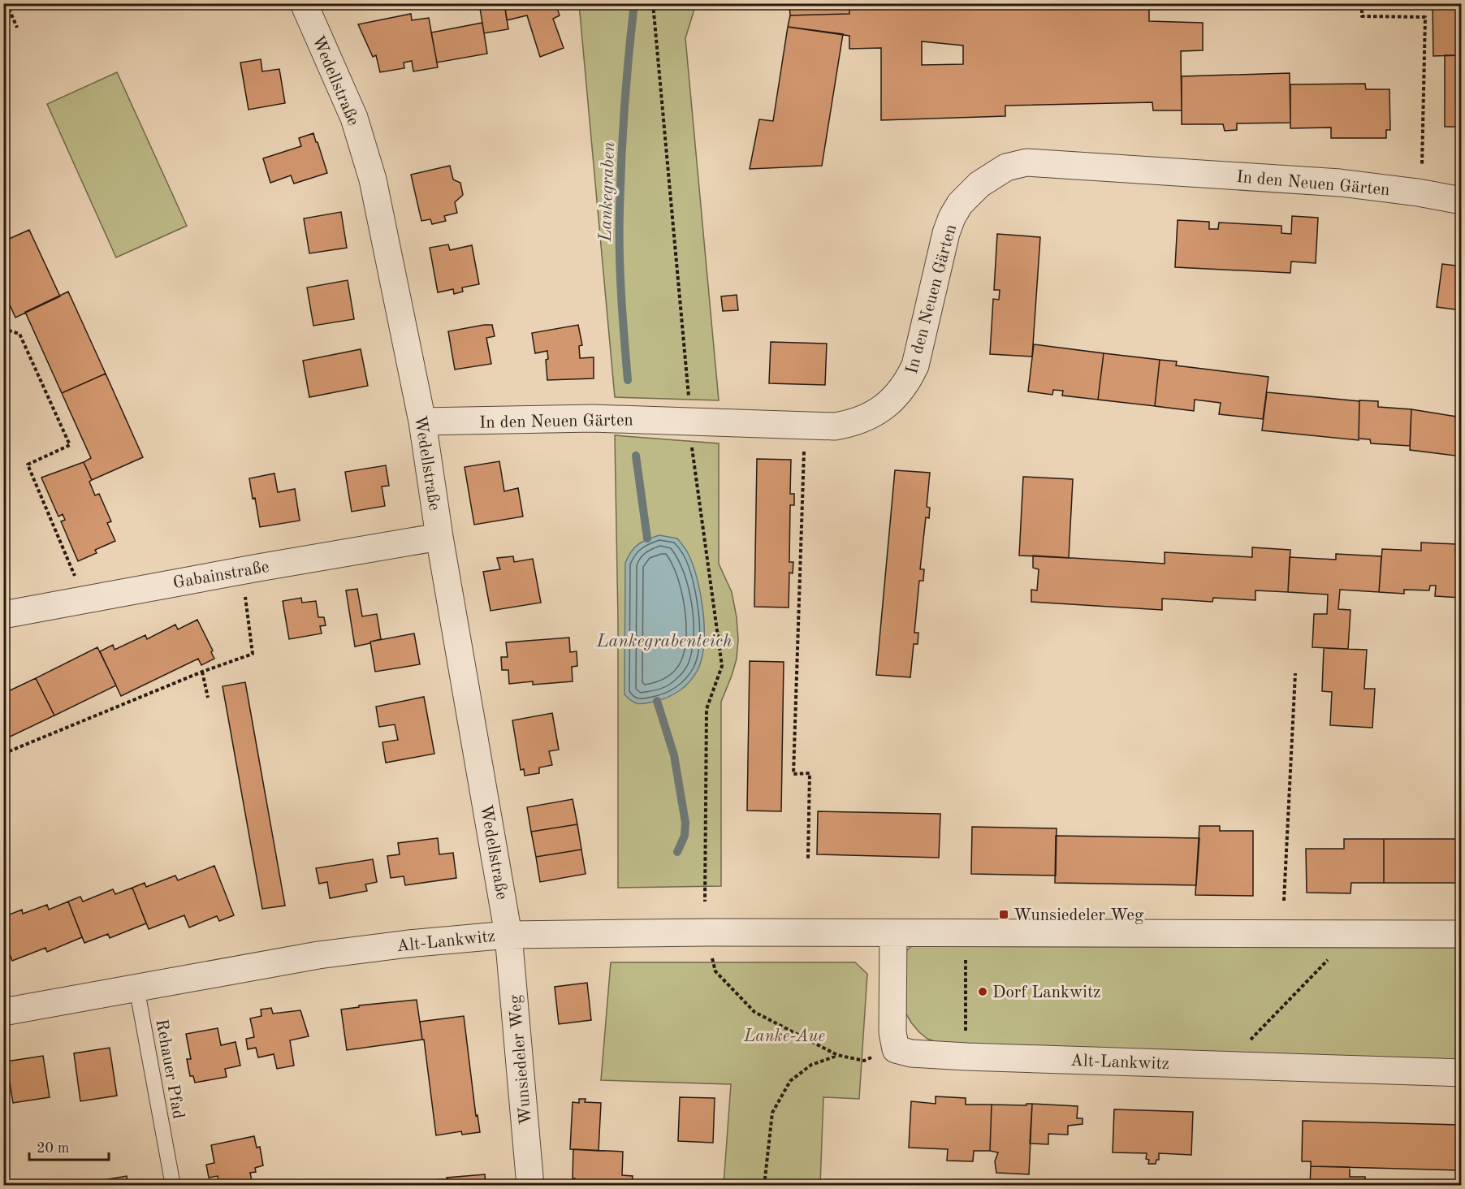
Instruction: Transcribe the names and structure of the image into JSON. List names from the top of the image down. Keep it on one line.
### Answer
{"streets":{"street":["Wedellstraße","In den Neuen Gärten","Gabainstraße","Alt-Lankwitz","Wunsiedeler Weg"],"lane":["Rehauer Pfad"]},"crossings":[["Wedellstraße","In den Neuen Gärten"],["Wedellstraße","Gabainstraße"],["Wedellstraße","Alt-Lankwitz"],["Wedellstraße","Wunsiedeler Weg"],["Alt-Lankwitz","Wunsiedeler Weg"],["Alt-Lankwitz","Rehauer Pfad"]],"water":["Lankegraben","Lankegrabenteich"],"parks":["Lanke-Aue"],"places":{"transit":["Wunsiedeler Weg"],"other":["Dorf Lankwitz"]},"scale_bar":"20 m"}
